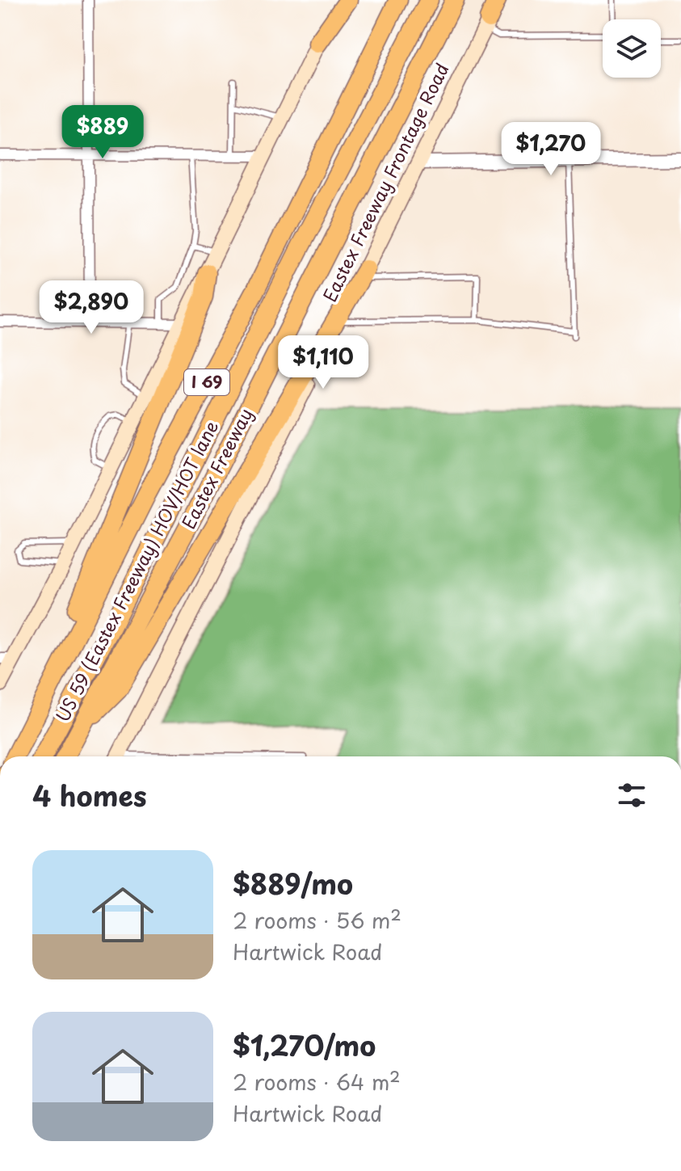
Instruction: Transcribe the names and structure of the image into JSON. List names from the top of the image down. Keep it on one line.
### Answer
{"streets":{"highway":["I 69","Eastex Freeway","US 59 (Eastex Freeway) HOV/HOT lane"],"main road":["Eastex Freeway Frontage Road"]},"page":{"price":["$889","$1,270","$2,890","$1,110"],"heading":"4 homes","list":[{"name":"$889/mo","note":"2 rooms · 56 m² · Hartwick Road"},{"name":"$1,270/mo","note":"2 rooms · 64 m² · Hartwick Road"}]}}
